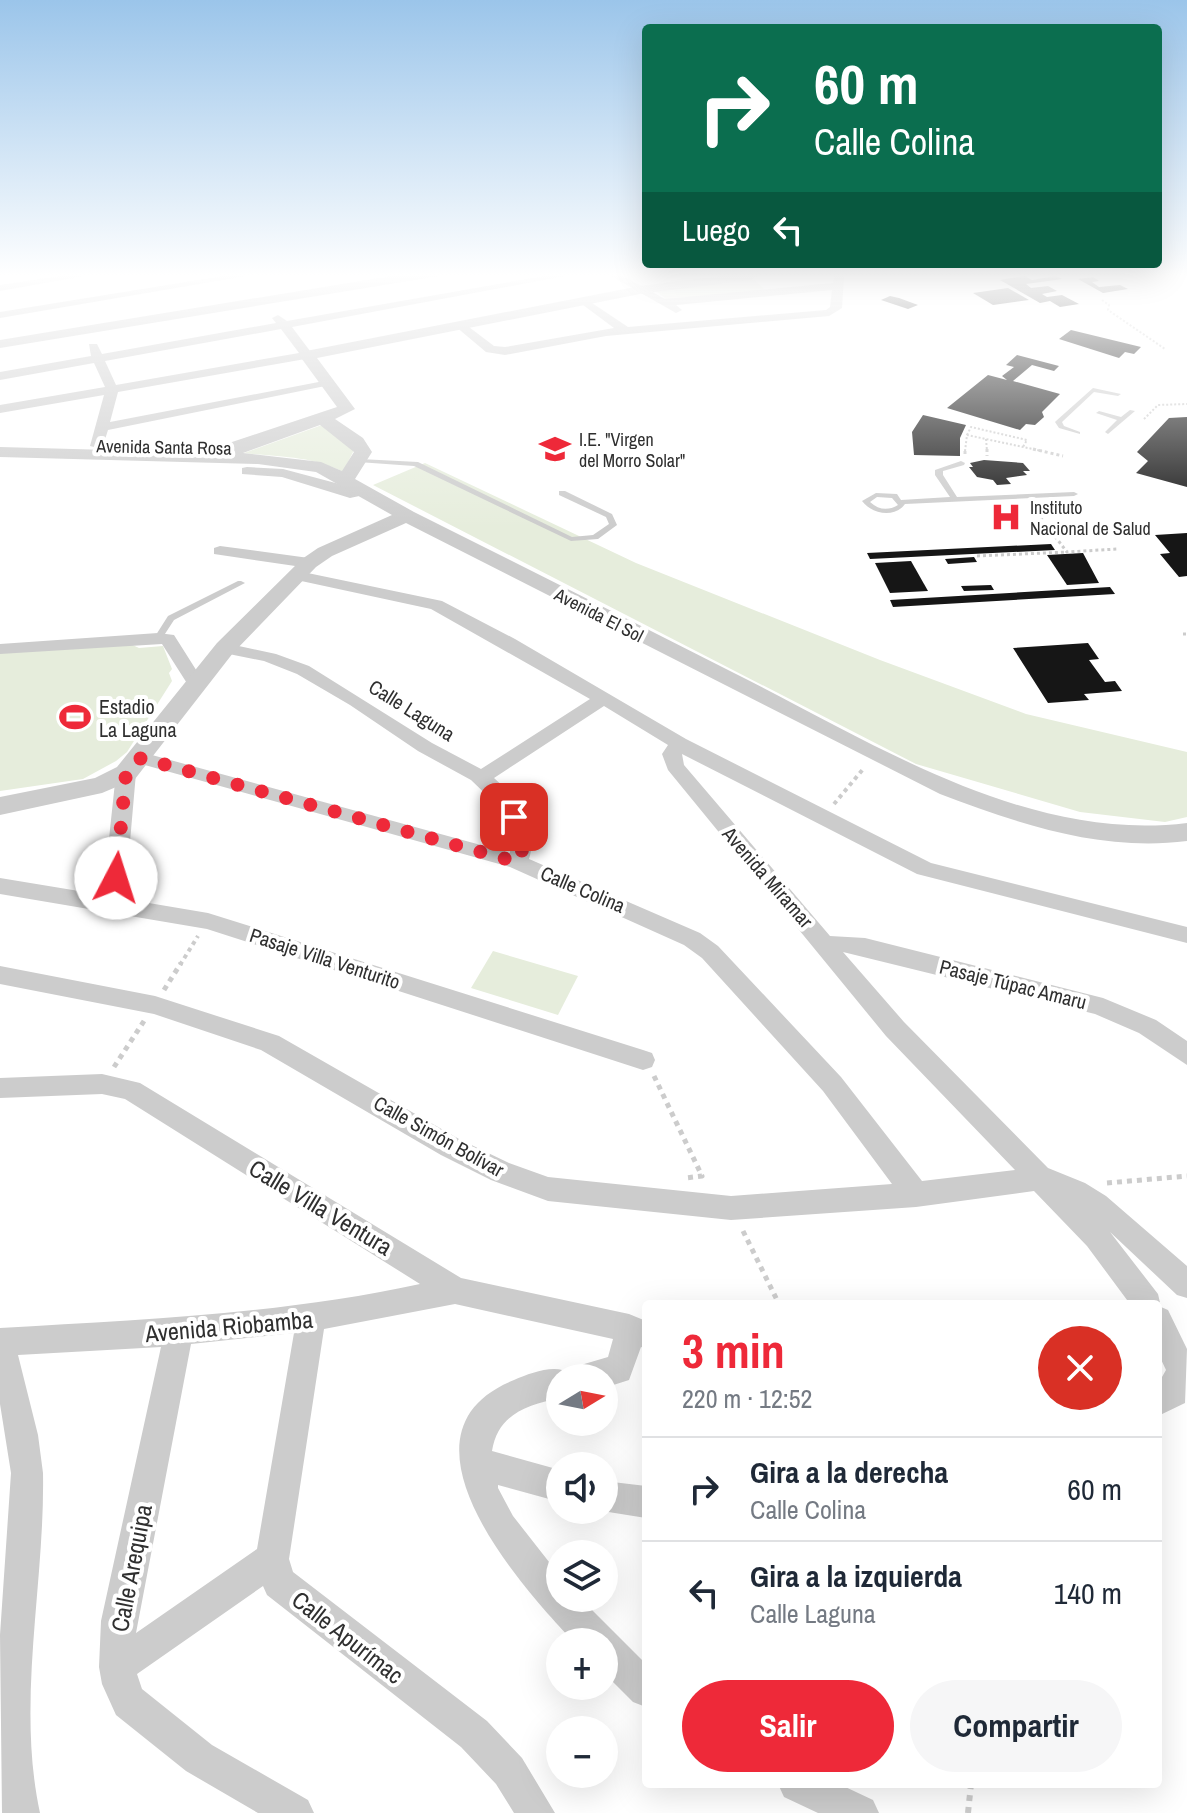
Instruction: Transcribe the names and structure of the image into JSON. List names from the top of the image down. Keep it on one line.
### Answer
{"streets":{"street":["Avenida Santa Rosa","Avenida El Sol","Calle Laguna","Avenida Miramar","Calle Colina","Pasaje Villa Venturito","Pasaje Túpac Amaru","Calle Simón Bolívar","Calle Villa Ventura","Avenida Riobamba","Calle Arequipa","Calle Apurímac"]},"crossings":[["Calle Laguna","Calle Colina"],["Avenida Miramar","Pasaje Túpac Amaru"],["Avenida Miramar","Calle Simón Bolívar"],["Calle Colina","Calle Simón Bolívar"],["Calle Villa Ventura","Avenida Riobamba"],["Avenida Riobamba","Calle Arequipa"]],"places":{"school or university":["I.E. \"Virgen del Morro Solar\""],"hospital":["Instituto Nacional de Salud"],"sports":["Estadio La Laguna"]},"north":"right","page":{"turn":["60 m","Calle Colina"],"then":"Luego","heading":["3 min","220 m · 12:52"],"map_buttons":["+","−"],"list":[{"name":"Gira a la derecha","note":"Calle Colina","value":"60 m"},{"name":"Gira a la izquierda","note":"Calle Laguna","value":"140 m"}],"buttons":["Salir","Compartir"]}}
